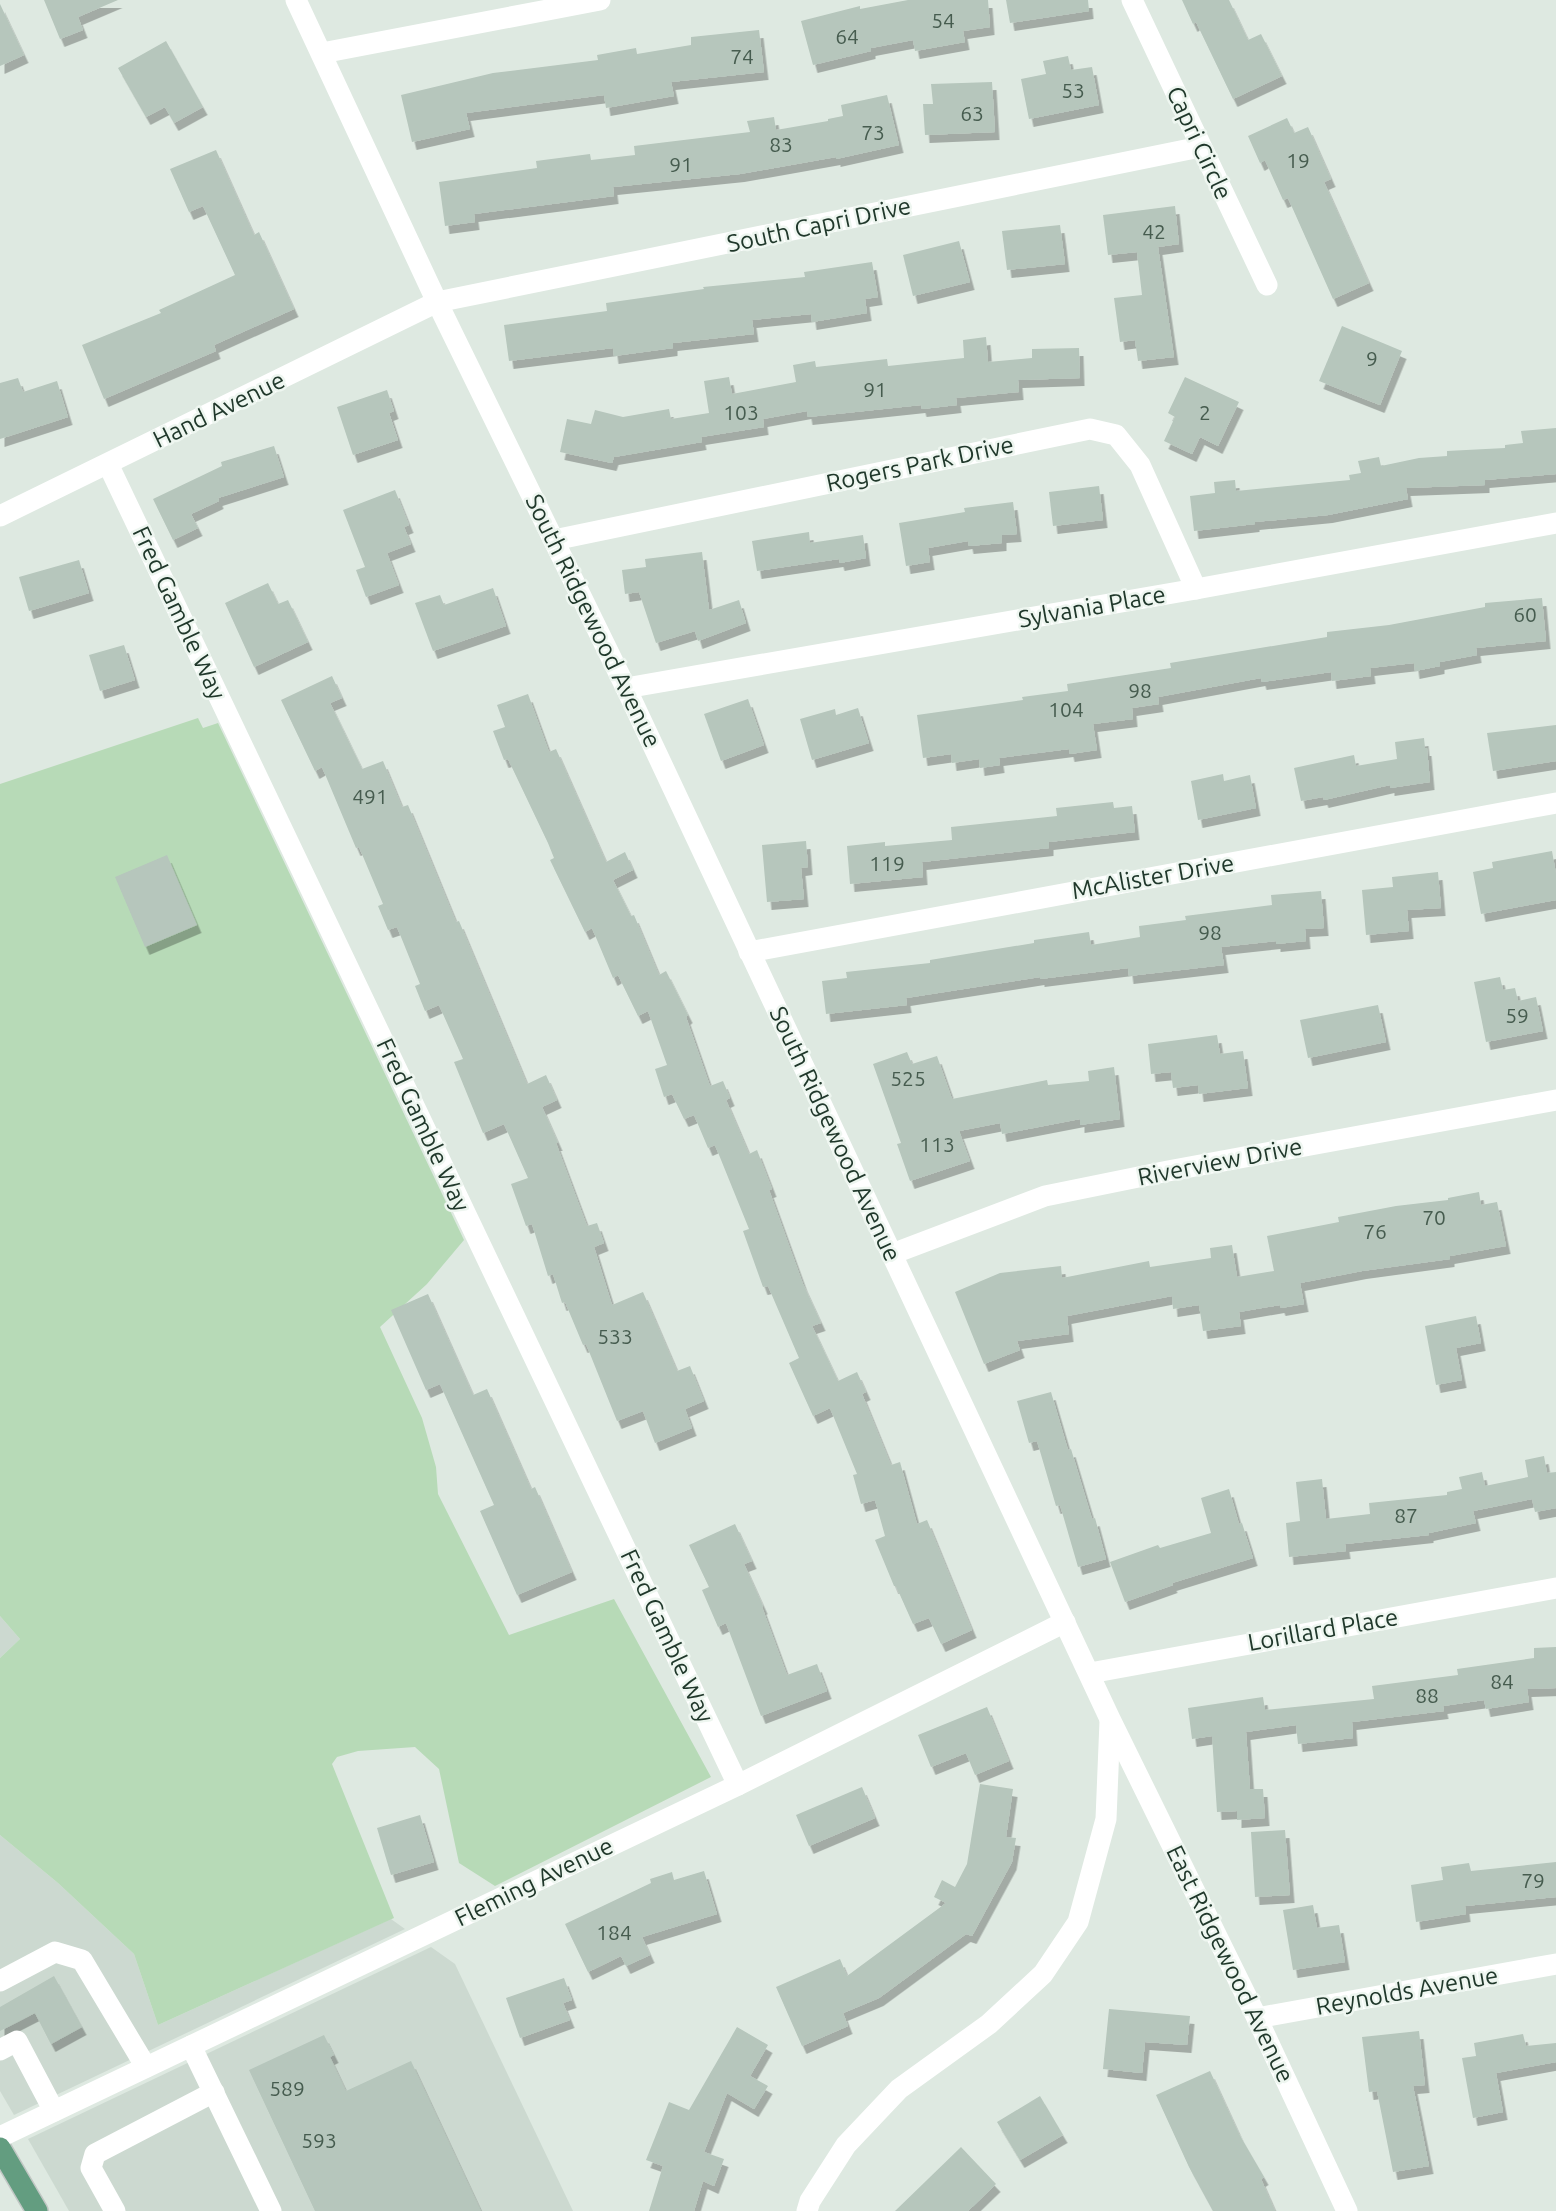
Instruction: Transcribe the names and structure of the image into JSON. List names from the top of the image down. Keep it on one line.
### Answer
{"streets":{"street":["Capri Circle","South Capri Drive","Hand Avenue","Rogers Park Drive","Sylvania Place","Fred Gamble Way","South Ridgewood Avenue","McAlister Drive","Riverview Drive","Lorillard Place","Fleming Avenue","East Ridgewood Avenue","Reynolds Avenue"]},"crossings":[["Capri Circle","South Capri Drive"],["South Capri Drive","Hand Avenue"],["South Capri Drive","South Ridgewood Avenue"],["Hand Avenue","Fred Gamble Way"],["Hand Avenue","South Ridgewood Avenue"],["Rogers Park Drive","Sylvania Place"],["Rogers Park Drive","South Ridgewood Avenue"],["Sylvania Place","South Ridgewood Avenue"],["Fred Gamble Way","Fleming Avenue"],["South Ridgewood Avenue","McAlister Drive"],["South Ridgewood Avenue","Riverview Drive"],["South Ridgewood Avenue","Lorillard Place"],["South Ridgewood Avenue","Fleming Avenue"],["South Ridgewood Avenue","East Ridgewood Avenue"],["East Ridgewood Avenue","Reynolds Avenue"]],"house_numbers":["54","64","74","53","63","73","83","19","91","42","9","91","103","2","60","98","104","491","119","98","59","525","113","70","76","533","87","84","88","79","184","589","593"]}
